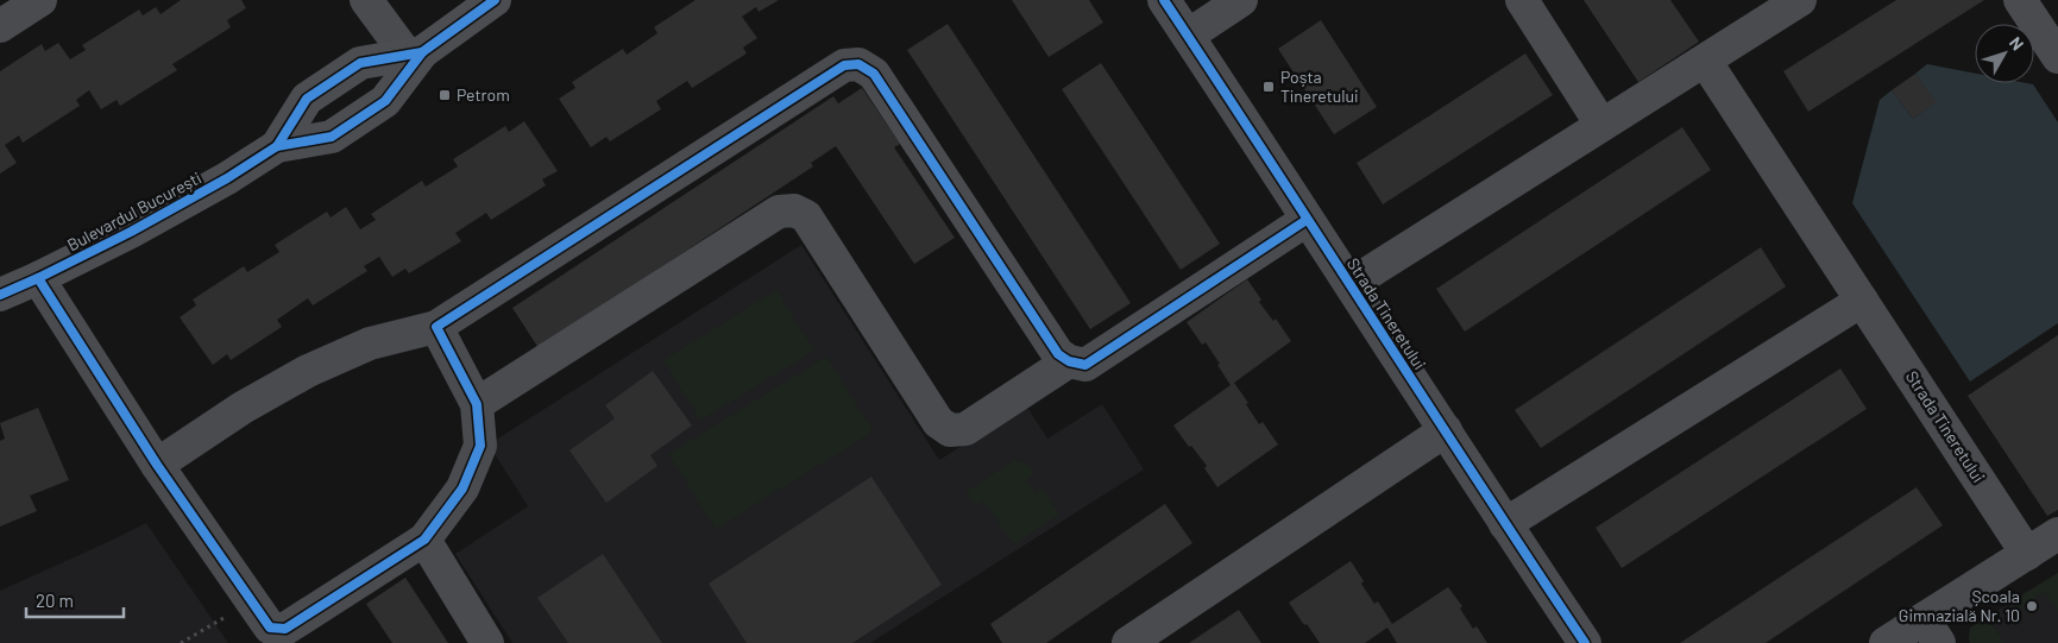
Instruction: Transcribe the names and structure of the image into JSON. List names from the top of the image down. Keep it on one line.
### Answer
{"streets":{"main road":["Bulevardul București"],"street":["Strada Tineretului"]},"places":{"transit":["Poșta Tineretului","Petrom"],"other":["Școala Gimnazială Nr. 10"]},"scale_bar":"20 m","north":"top right"}
